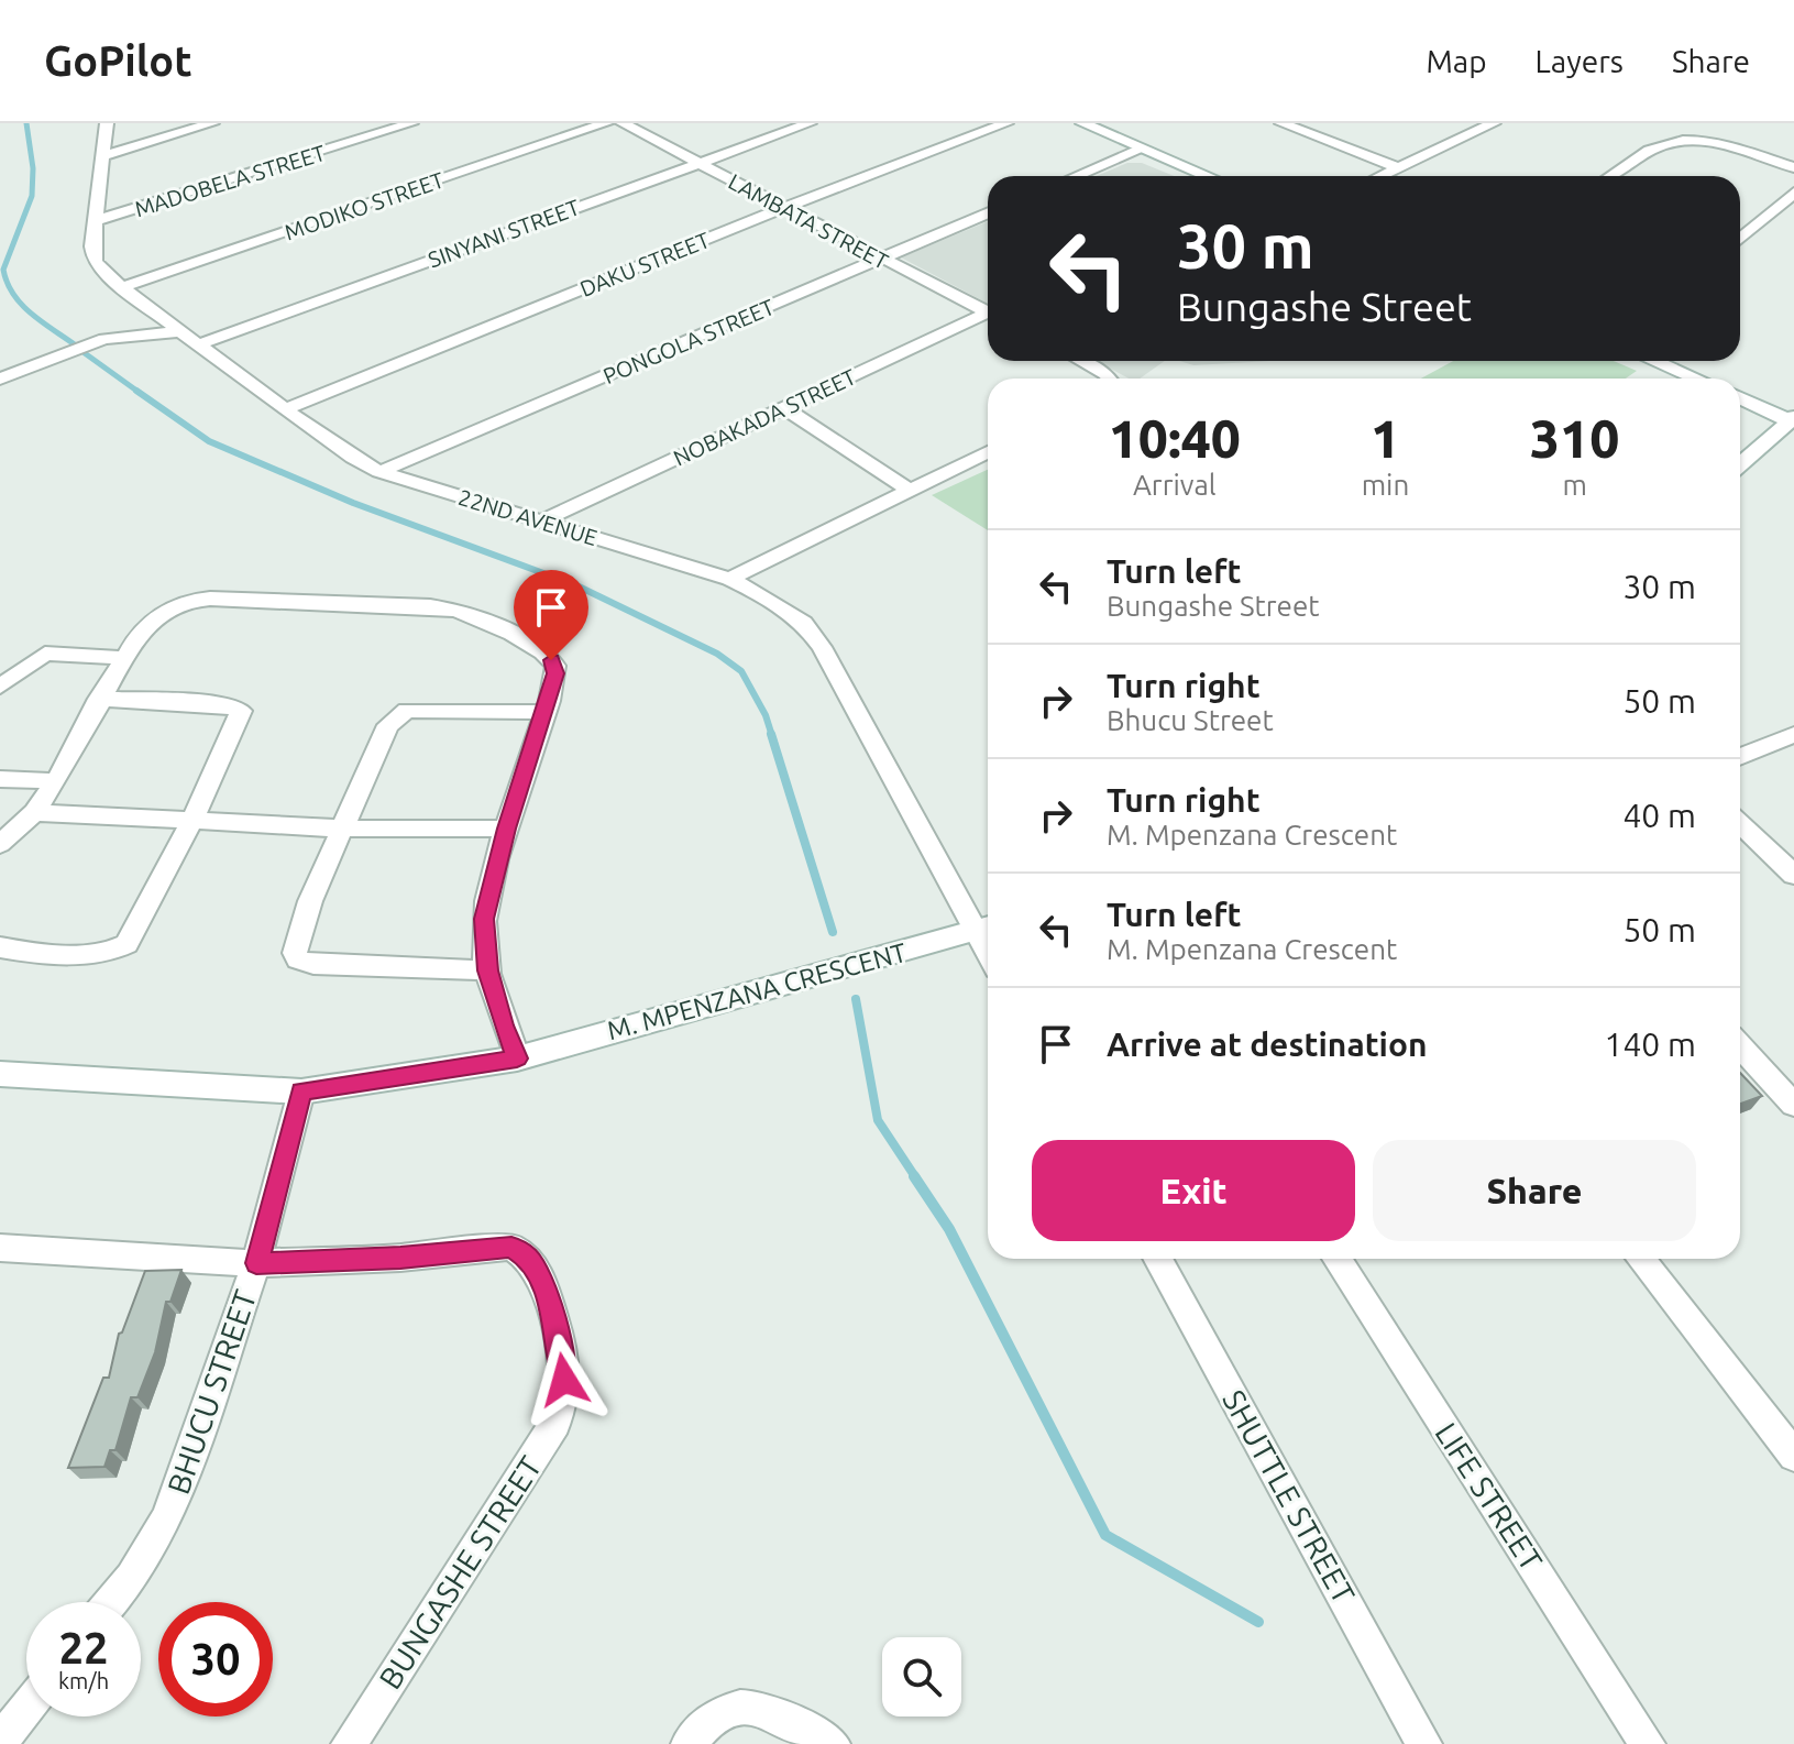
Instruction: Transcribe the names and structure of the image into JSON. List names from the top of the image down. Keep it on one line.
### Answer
{"streets":{"main road":["M. MPENZANA CRESCENT"],"street":["MADOBELA STREET","MODIKO STREET","LAMBATA STREET","SINYANI STREET","DAKU STREET","PONGOLA STREET","NOBAKADA STREET","22ND AVENUE","BHUCU STREET","SHUTTLE STREET","LIFE STREET","BUNGASHE STREET"]},"crossings":[["MADOBELA STREET","22ND AVENUE"],["MODIKO STREET","22ND AVENUE"],["LAMBATA STREET","SINYANI STREET"],["LAMBATA STREET","DAKU STREET"],["LAMBATA STREET","PONGOLA STREET"],["SINYANI STREET","22ND AVENUE"],["DAKU STREET","22ND AVENUE"],["PONGOLA STREET","22ND AVENUE"],["NOBAKADA STREET","22ND AVENUE"],["22ND AVENUE","M. MPENZANA CRESCENT"],["M. MPENZANA CRESCENT","BHUCU STREET"],["BHUCU STREET","BUNGASHE STREET"]],"page":{"header":"GoPilot","nav":["Map","Layers","Share"],"turn":["30 m","Bungashe Street"],"eta":["10:40","Arrival","1","min","310","m"],"list":[{"name":"Turn left","note":"Bungashe Street","value":"30 m"},{"name":"Turn right","note":"Bhucu Street","value":"50 m"},{"name":"Turn right","note":"M. Mpenzana Crescent","value":"40 m"},{"name":"Turn left","note":"M. Mpenzana Crescent","value":"50 m"},{"name":"Arrive at destination","value":"140 m"}],"buttons":["Exit","Share"],"speed":"22 km/h","limit":"30"}}
